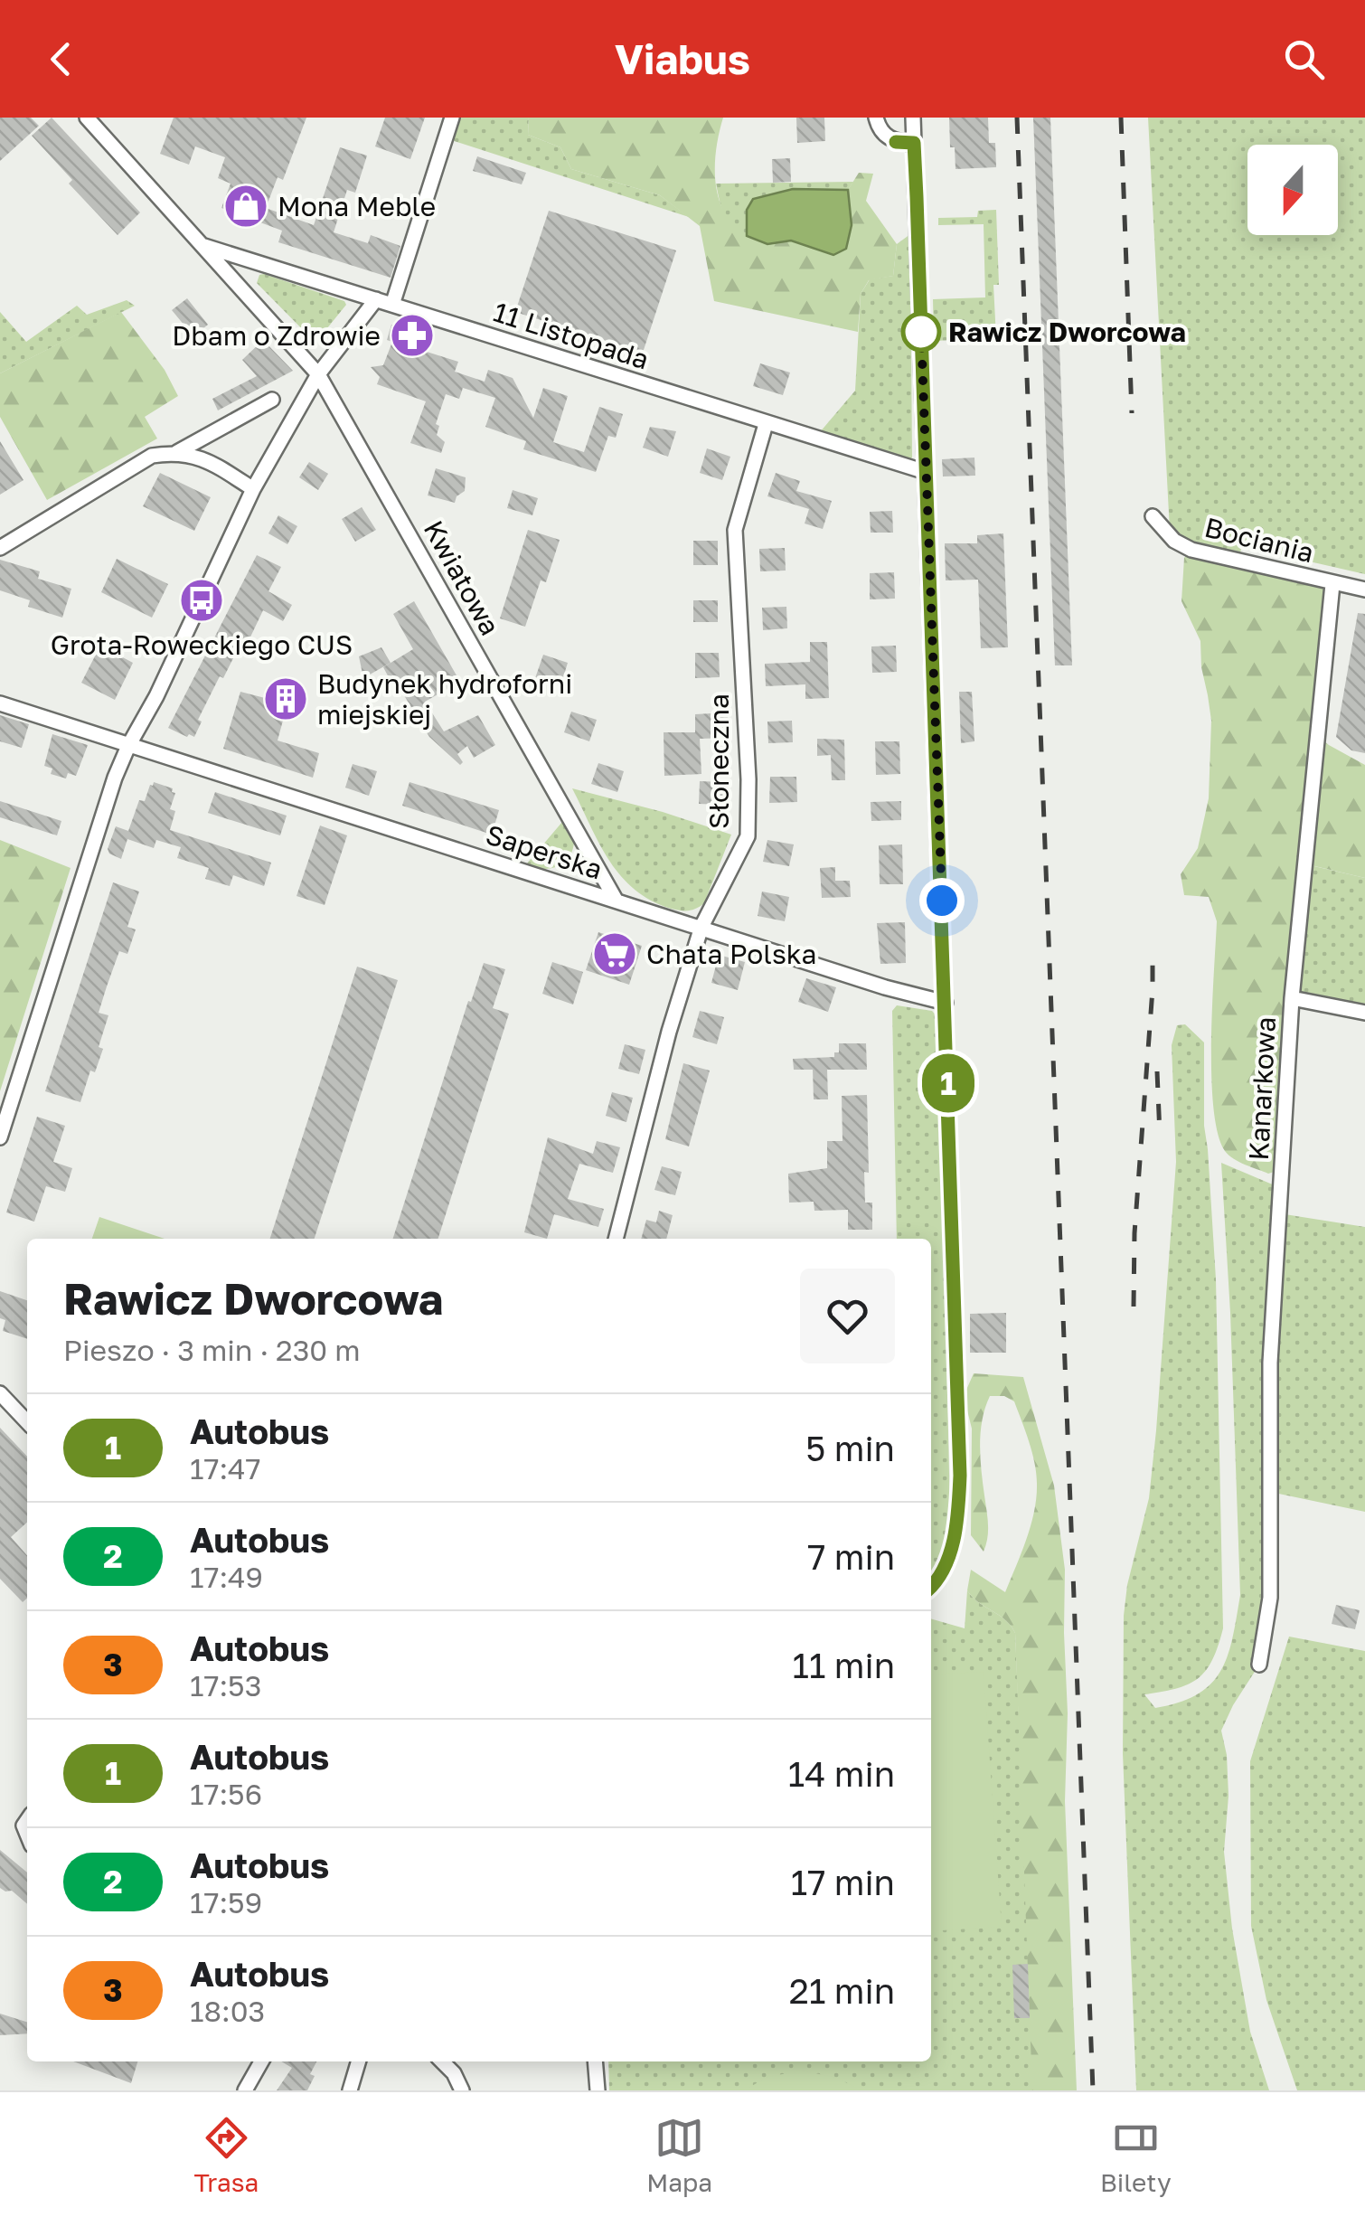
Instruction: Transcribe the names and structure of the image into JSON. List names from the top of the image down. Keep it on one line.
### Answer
{"streets":{"street":["11 Listopada","Bociania","Kwiatowa","Słoneczna","Saperska","Kanarkowa"]},"crossings":[["11 Listopada","Kwiatowa"],["11 Listopada","Słoneczna"],["Bociania","Kanarkowa"],["Kwiatowa","Saperska"],["Słoneczna","Saperska"]],"places":{"shop":["Mona Meble"],"other":["Rawicz Dworcowa"],"pharmacy":["Dbam o Zdrowie"],"bus stop":["Grota-Roweckiego CUS"],"building":["Budynek hydroforni miejskiej"],"supermarket":["Chata Polska"]},"lines":["bus line 1"],"north":"bottom","page":{"header":"Viabus","on_map":"1","heading":["Rawicz Dworcowa","Pieszo · 3 min · 230 m"],"list":[{"mark":"1","name":"Autobus","note":"17:47","value":"5 min"},{"mark":"2","name":"Autobus","note":"17:49","value":"7 min"},{"mark":"3","name":"Autobus","note":"17:53","value":"11 min"},{"mark":"1","name":"Autobus","note":"17:56","value":"14 min"},{"mark":"2","name":"Autobus","note":"17:59","value":"17 min"},{"mark":"3","name":"Autobus","note":"18:03","value":"21 min"}],"tabs":["Trasa","Mapa","Bilety"]}}
